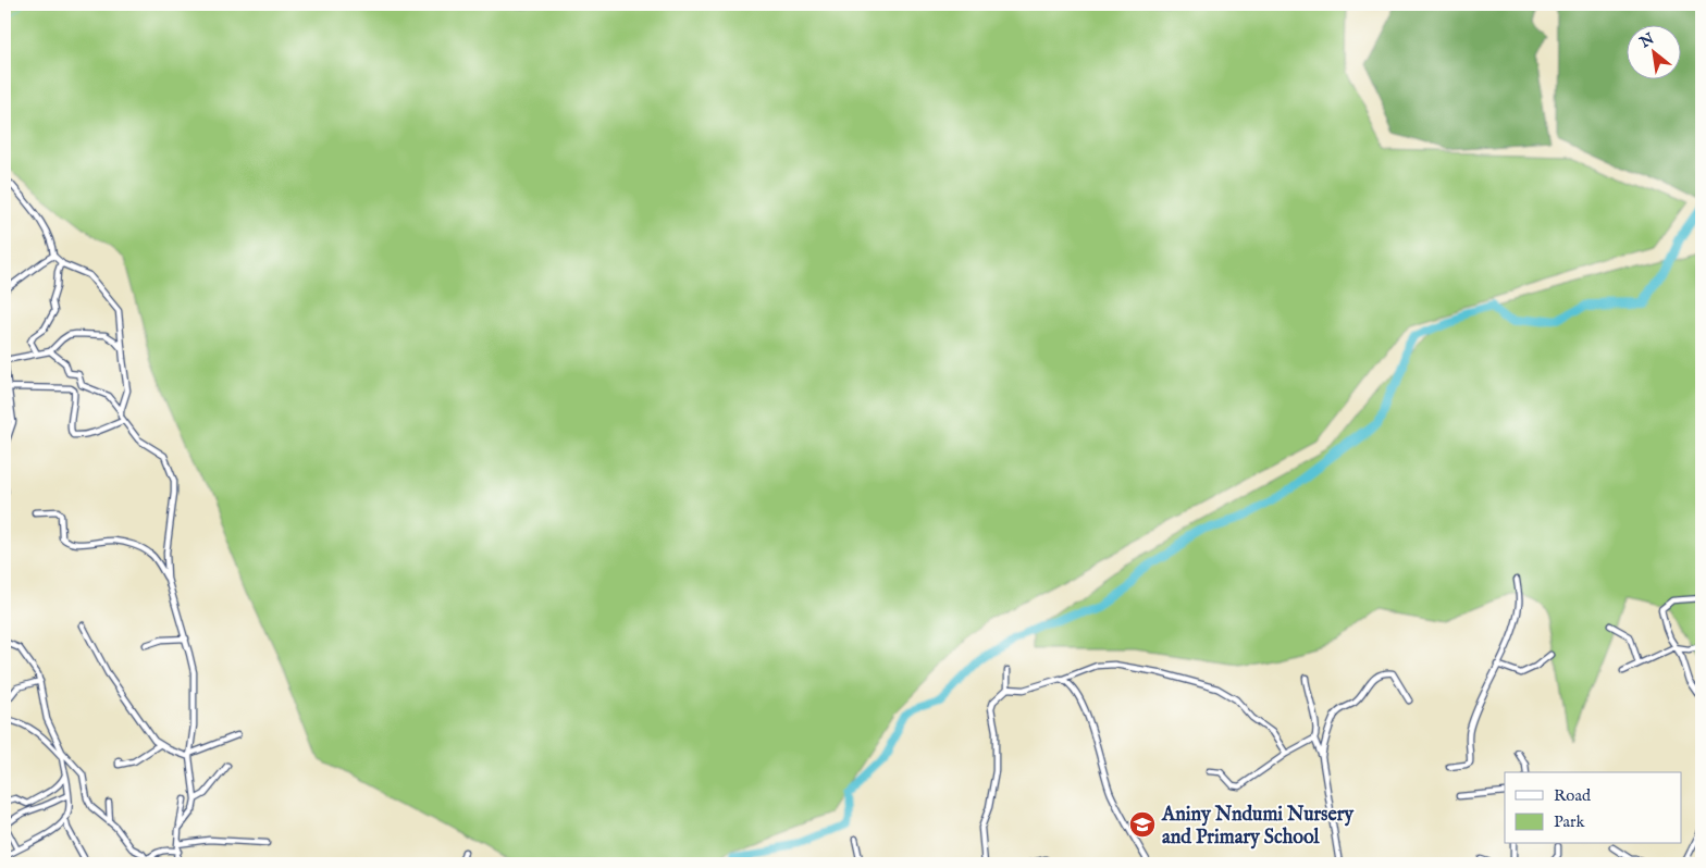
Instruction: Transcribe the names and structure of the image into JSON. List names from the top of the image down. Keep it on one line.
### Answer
{"places":{"school or university":["Aniny Nndumi Nursery and Primary School"]},"legend":["Road","Park"],"north":"top left"}
